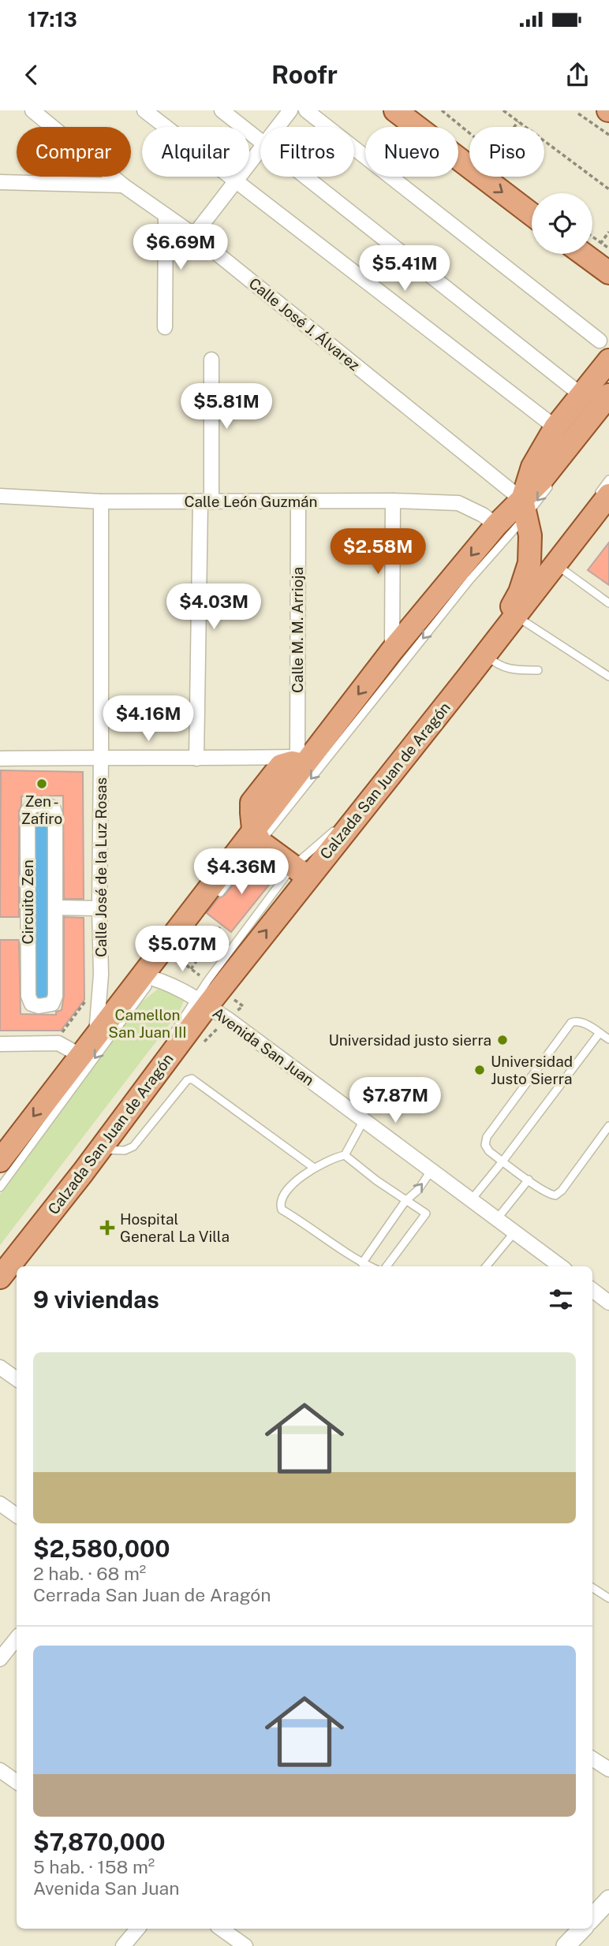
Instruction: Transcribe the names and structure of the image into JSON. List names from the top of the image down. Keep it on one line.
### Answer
{"streets":{"main road":["Calzada San Juan de Aragón"],"street":["Calle José J. Álvarez","Calle León Guzmán","Calle M. M. Arrioja","Calle José de la Luz Rosas","Circuito Zen","Avenida San Juan"]},"crossings":[["Calle León Guzmán","Calle M. M. Arrioja"],["Calle León Guzmán","Calle José de la Luz Rosas"],["Calzada San Juan de Aragón","Avenida San Juan"],["Calle José de la Luz Rosas","Circuito Zen"]],"parks":["Camellon San Juan III"],"places":{"other":["Zen - Zafiro","Universidad justo sierra","Universidad Justo Sierra"],"health":["Hospital General La Villa"]},"page":{"status":"17:13","header":"Roofr","chip":["Comprar","Alquilar","Filtros","Nuevo","Piso"],"price":["$6.69M","$5.41M","$5.81M","$2.58M","$4.03M","$4.16M","$4.36M","$5.07M","$7.87M"],"heading":"9 viviendas","list":[{"name":"$2,580,000","note":"2 hab. · 68 m² · Cerrada San Juan de Aragón"},{"name":"$7,870,000","note":"5 hab. · 158 m² · Avenida San Juan"}]}}
